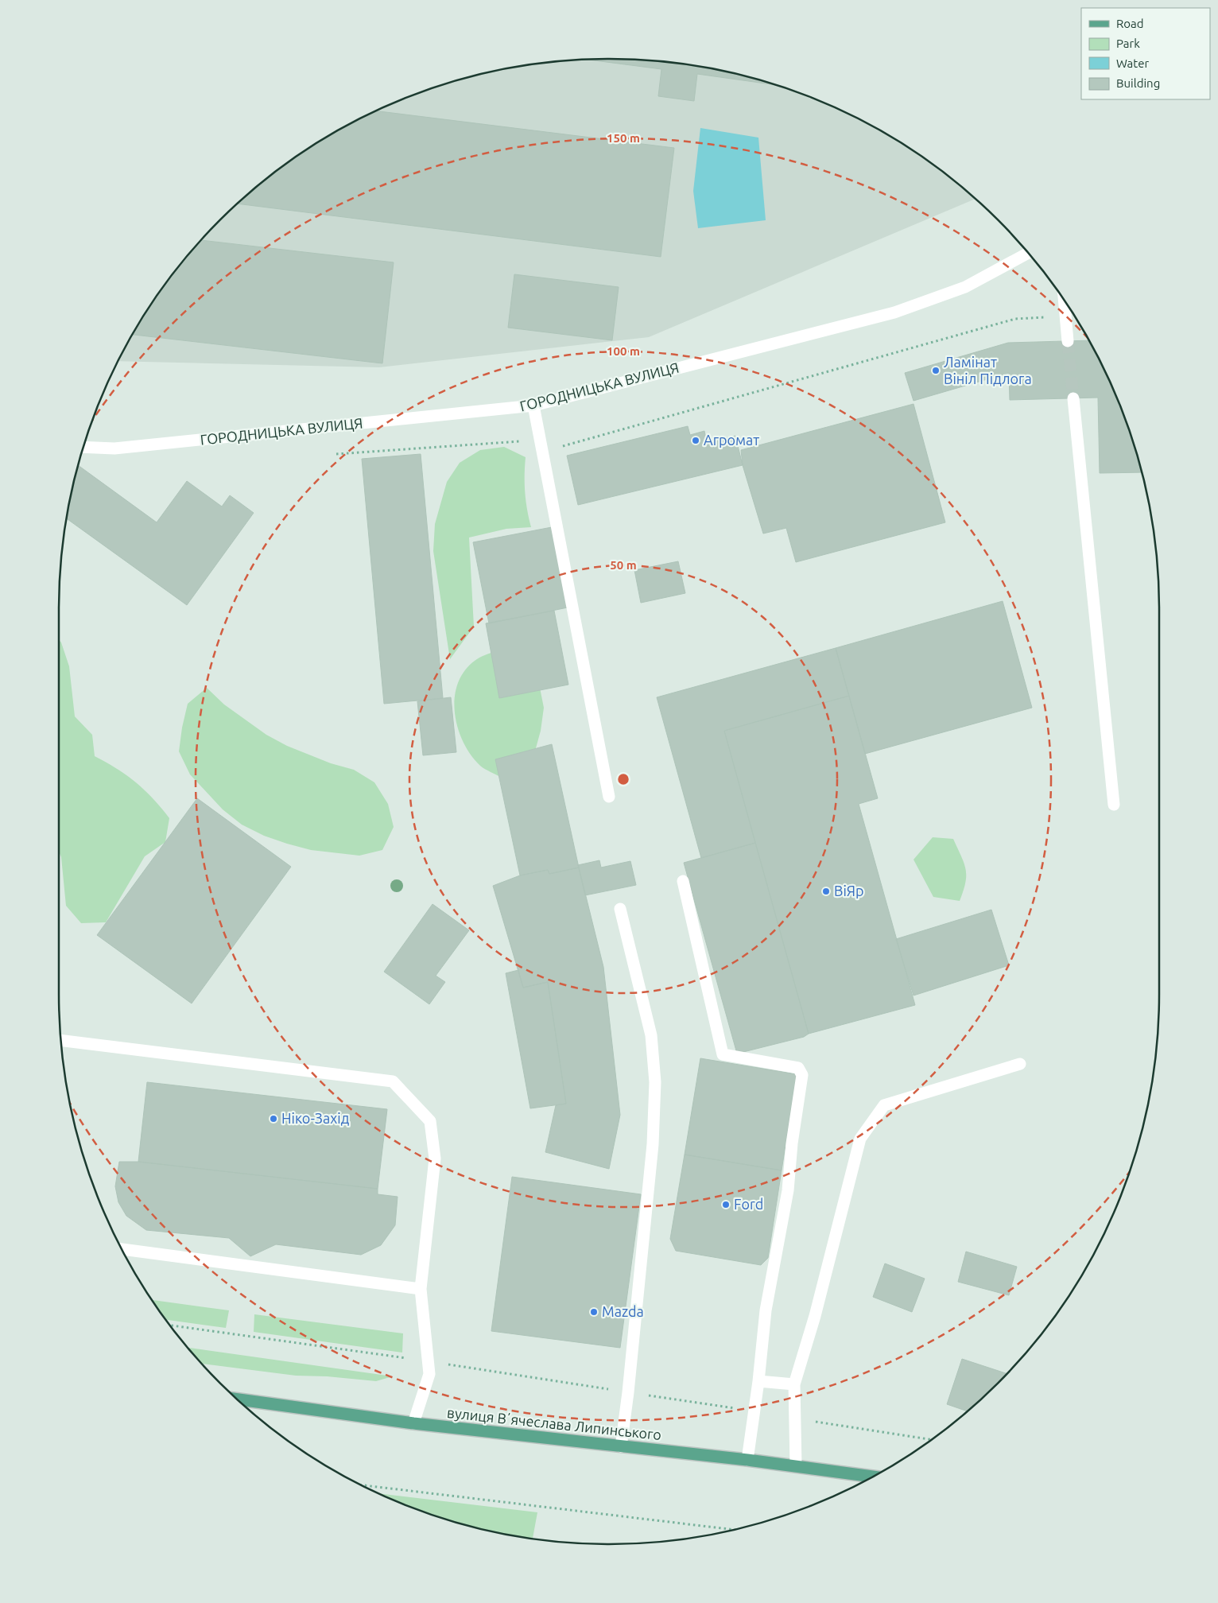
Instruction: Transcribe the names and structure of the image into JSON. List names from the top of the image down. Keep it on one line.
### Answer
{"streets":{"main road":["вулиця Вʼячеслава Липинського"],"street":["ГОРОДНИЦЬКА ВУЛИЦЯ"]},"places":["Ламінат Вініл Підлога","Агромат","ВіЯр","Ніко-Захід","Ford","Mazda"],"legend":["Road","Park","Water","Building"],"rings":["150 m","100 m","50 m"]}
